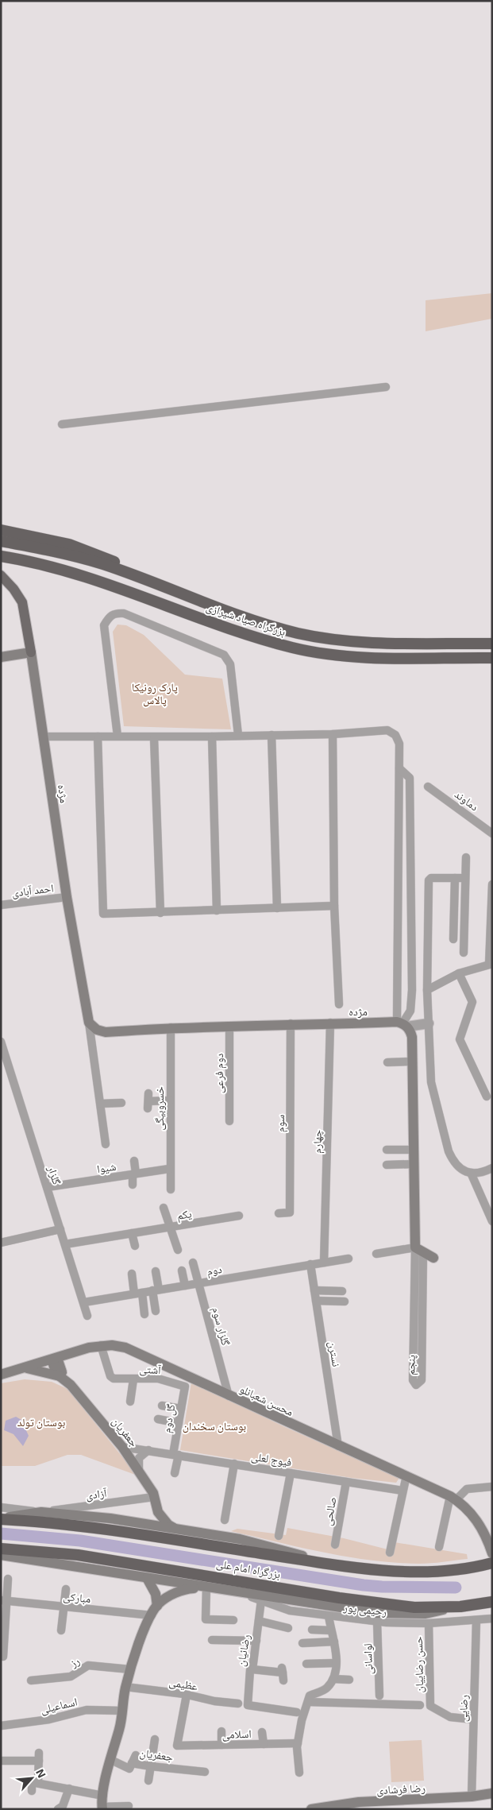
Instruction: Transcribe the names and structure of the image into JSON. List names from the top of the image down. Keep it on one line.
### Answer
{"streets":{"highway":["بزرگراه صیاد شیرازی","بزرگراه امام علی"],"main road":["مژده","محسن شعبانلو","جعفریان","رضا فرشادی"],"street":["دماوند","احمد آبادی","دوم فرعی","خسروبیگی","سوم","چهارم","شیوا","گلزار","یکم","دوم","گلزار سوم","نسترن","پنجم","آشتی","گل دوم","فیوج لعلی","آزادی","صالحی","مبارکی","رحیمی پور","رضائیان","لواسانی","رز","حسن رضاییان","عظیمی","اسماعیلی","رضایی","اسلامی"]},"crossings":[["مژده","احمد آبادی"],["مژده","دوم فرعی"],["مژده","خسروبیگی"],["مژده","سوم"],["مژده","چهارم"],["خسروبیگی","شیوا"],["چهارم","دوم"],["شیوا","گلزار"],["گلزار","یکم"],["گلزار","دوم"],["دوم","گلزار سوم"],["دوم","نسترن"],["گلزار سوم","محسن شعبانلو"],["نسترن","محسن شعبانلو"],["آشتی","محسن شعبانلو"],["آشتی","گل دوم"],["گل دوم","فیوج لعلی"],["جعفریان","فیوج لعلی"],["جعفریان","آزادی"],["فیوج لعلی","صالحی"],["رحیمی پور","رضائیان"],["رحیمی پور","لواسانی"],["رحیمی پور","حسن رضاییان"],["رحیمی پور","رضایی"],["حسن رضاییان","رضایی"],["عظیمی","اسلامی"],["رضایی","رضا فرشادی"]],"parks":["پارک رونیکا پالاس","بوستان تولد","بوستان سخندان"],"north":"top right"}
